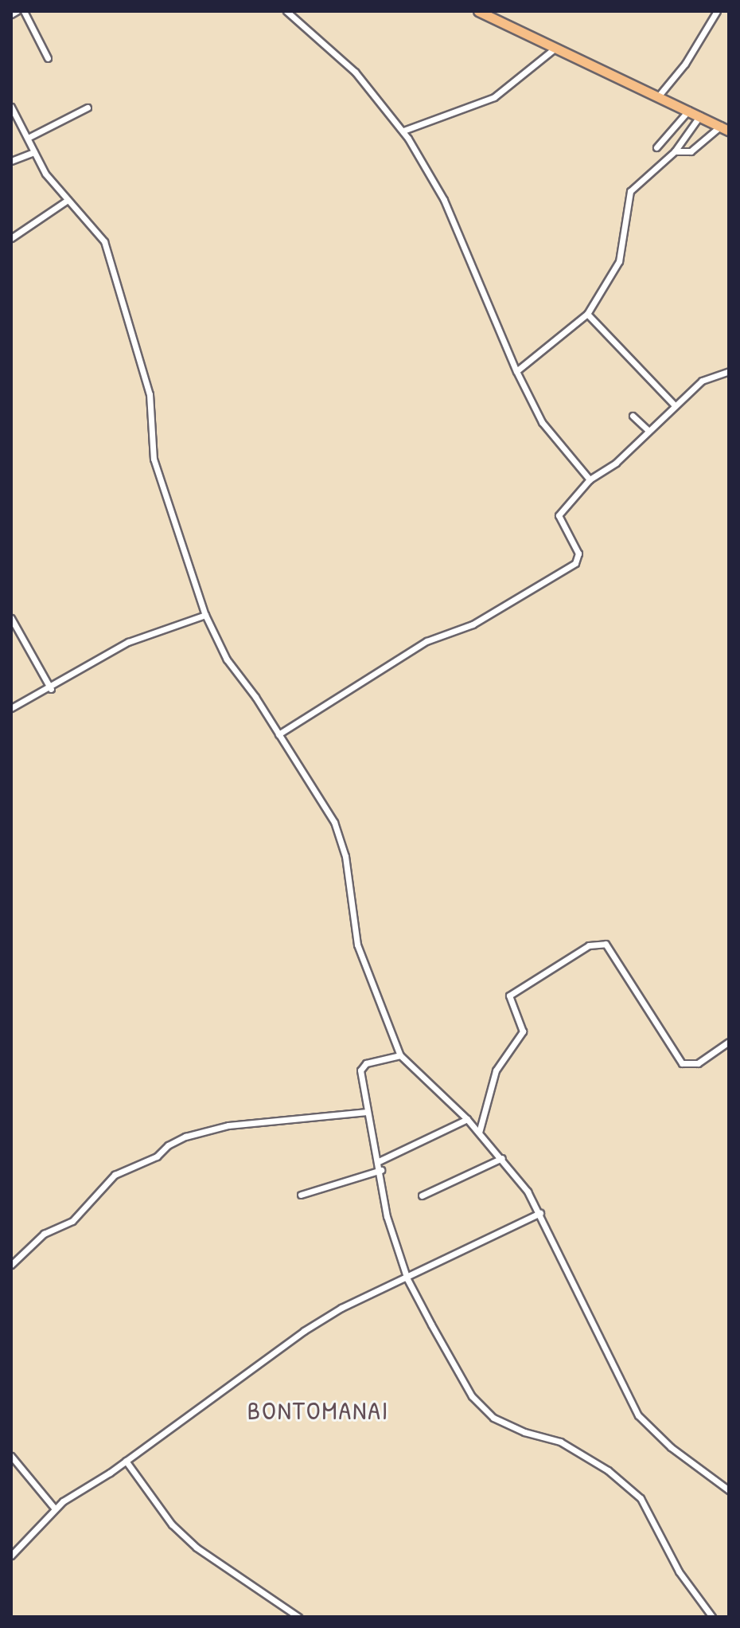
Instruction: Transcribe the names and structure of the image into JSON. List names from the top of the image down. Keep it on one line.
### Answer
{"districts":["BONTOMANAI"]}
